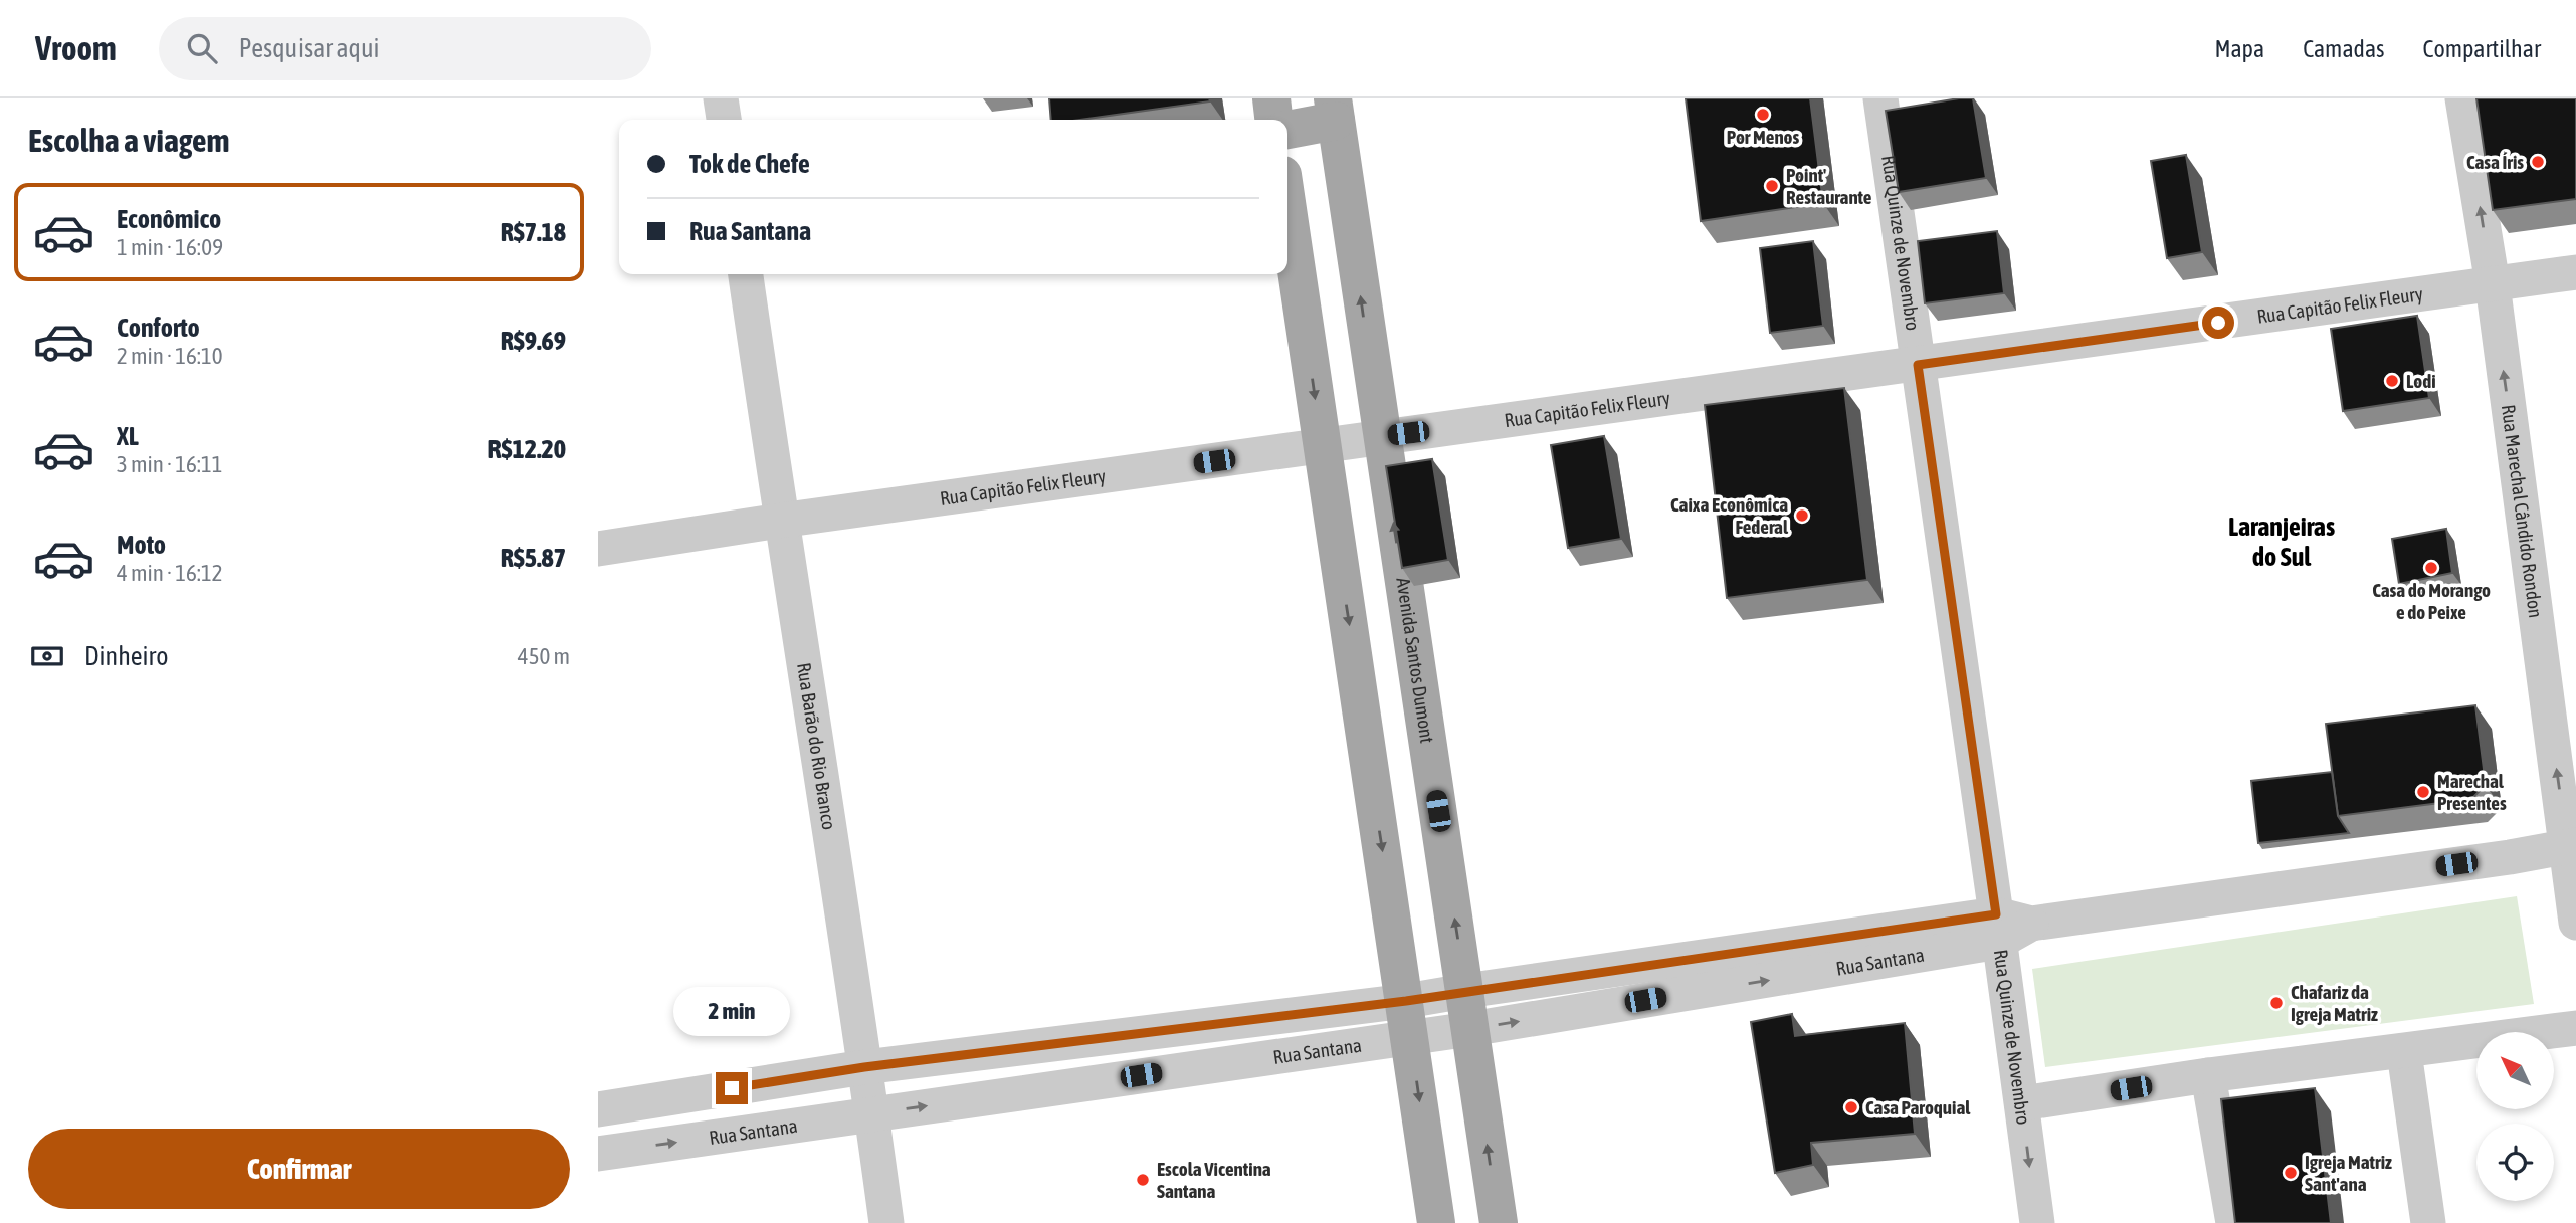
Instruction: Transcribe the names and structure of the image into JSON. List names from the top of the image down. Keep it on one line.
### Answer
{"streets":{"main road":["Avenida Santos Dumont"],"street":["Rua Quinze de Novembro","Rua Capitão Felix Fleury","Rua Marechal Cândido Rondon","Rua Barão do Rio Branco","Rua Santana"]},"crossings":[["Rua Quinze de Novembro","Rua Capitão Felix Fleury"],["Rua Quinze de Novembro","Rua Santana"],["Rua Capitão Felix Fleury","Rua Marechal Cândido Rondon"],["Rua Capitão Felix Fleury","Avenida Santos Dumont"],["Rua Capitão Felix Fleury","Rua Barão do Rio Branco"],["Rua Marechal Cândido Rondon","Rua Santana"],["Avenida Santos Dumont","Rua Santana"],["Rua Barão do Rio Branco","Rua Santana"]],"one_way":["Rua Marechal Cândido Rondon"],"districts":["Laranjeiras do Sul"],"places":["Por Menos","Casa Íris","Point' Restaurante","Lodi","Caixa Econômica Federal","Casa do Morango e do Peixe","Marechal Presentes","Chafariz da Igreja Matriz","Casa Paroquial","Igreja Matriz Sant'ana","Escola Vicentina Santana"],"north":"top left","page":{"header":"Vroom","search":"Pesquisar aqui","nav":["Mapa","Camadas","Compartilhar"],"heading":"Escolha a viagem","banner":["Tok de Chefe","Rua Santana"],"list":[{"name":"Econômico","note":"1 min · 16:09","value":"R$7.18"},{"name":"Conforto","note":"2 min · 16:10","value":"R$9.69"},{"name":"XL","note":"3 min · 16:11","value":"R$12.20"},{"name":"Moto","note":"4 min · 16:12","value":"R$5.87"}],"pay":["Dinheiro","450 m"],"bubble":"2 min","buttons":"Confirmar"}}
